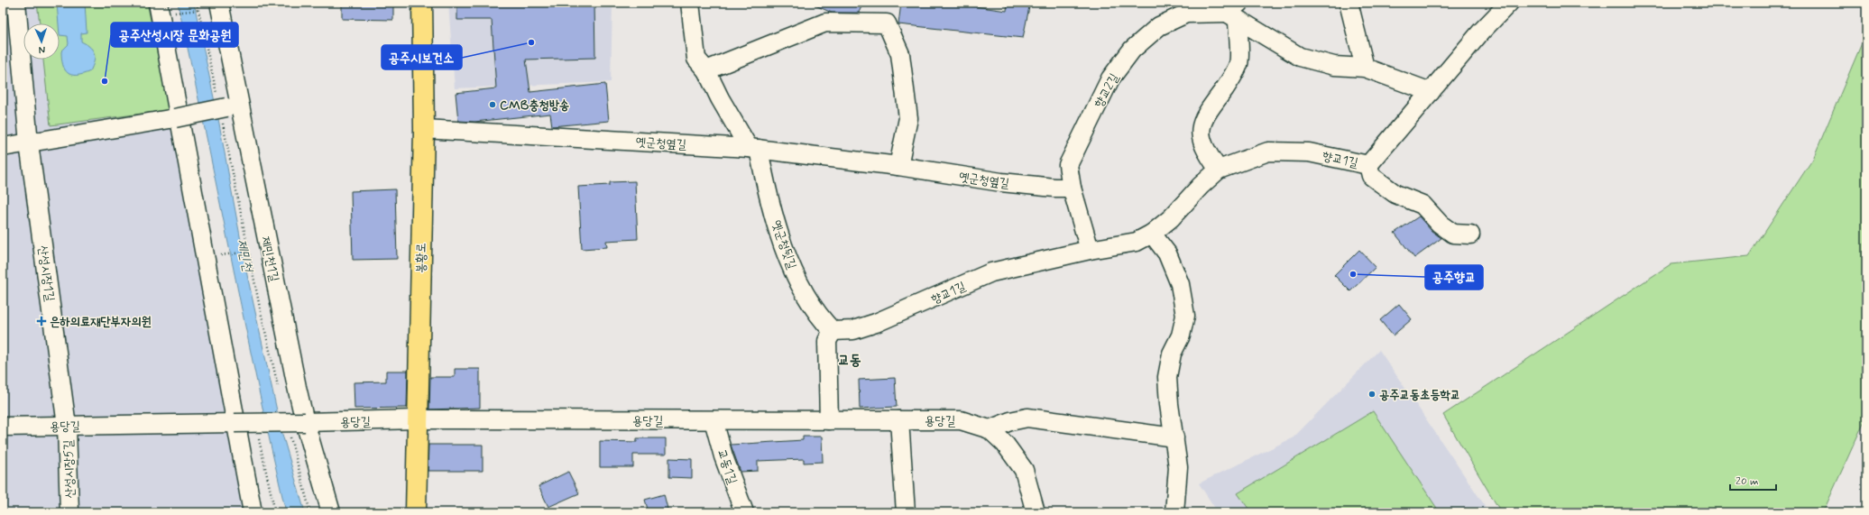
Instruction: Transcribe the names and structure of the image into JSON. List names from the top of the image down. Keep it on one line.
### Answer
{"streets":{"main road":["봉황로"],"street":["향교2길","옛군청옆길","향교1길","옛군청뒷길","제민천1길","산성시장1길","용당길","교동1길","산성시장5길"]},"crossings":[["향교2길","옛군청옆길"],["향교2길","향교1길"],["옛군청옆길","옛군청뒷길"],["옛군청옆길","봉황로"],["향교1길","옛군청뒷길"],["봉황로","용당길"],["제민천1길","용당길"],["산성시장1길","용당길"],["산성시장1길","산성시장5길"],["용당길","교동1길"],["용당길","산성시장5길"]],"districts":["교동"],"water":["제민천"],"places":{"other":["공주시보건소","공주산성시장 문화공원","CMB충청방송","공주향교","공주교동초등학교"],"health":["은하의료재단부자의원"]},"scale_bar":"20 m","north":"bottom"}
